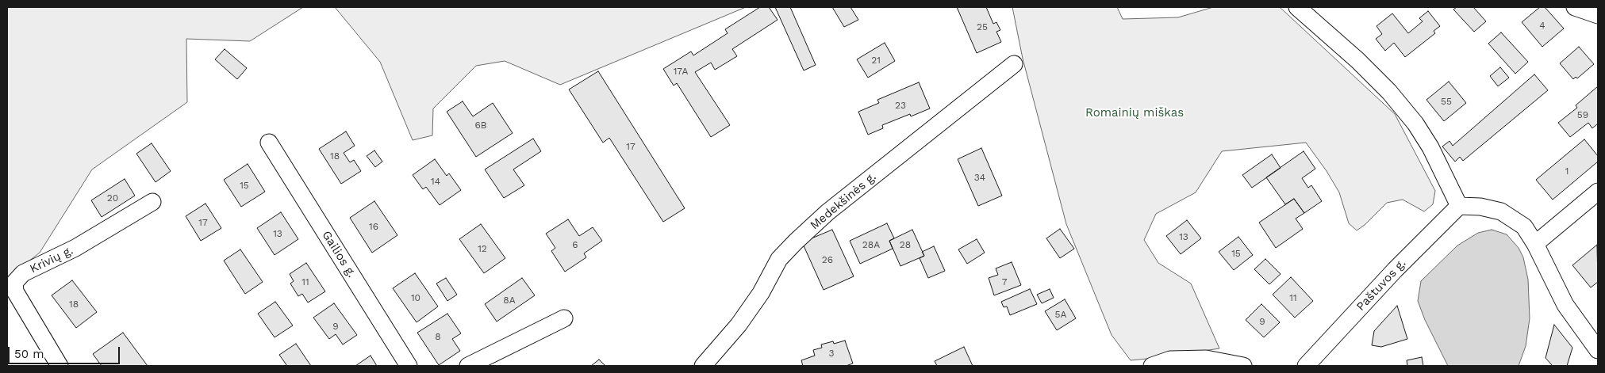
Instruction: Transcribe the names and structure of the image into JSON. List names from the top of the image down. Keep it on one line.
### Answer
{"streets":{"street":["Medekšinės g.","Gailios g.","Krivių g.","Paštuvos g."]},"parks":["Romainių miškas"],"house_numbers":["4","25","21","17A","55","23","59","6B","17","18","1","34","14","15","20","17","16","13","13","6","28A","28","12","15","26","11","7","10","11","8A","18","5A","9","9","8","3"],"scale_bar":"50 m"}
